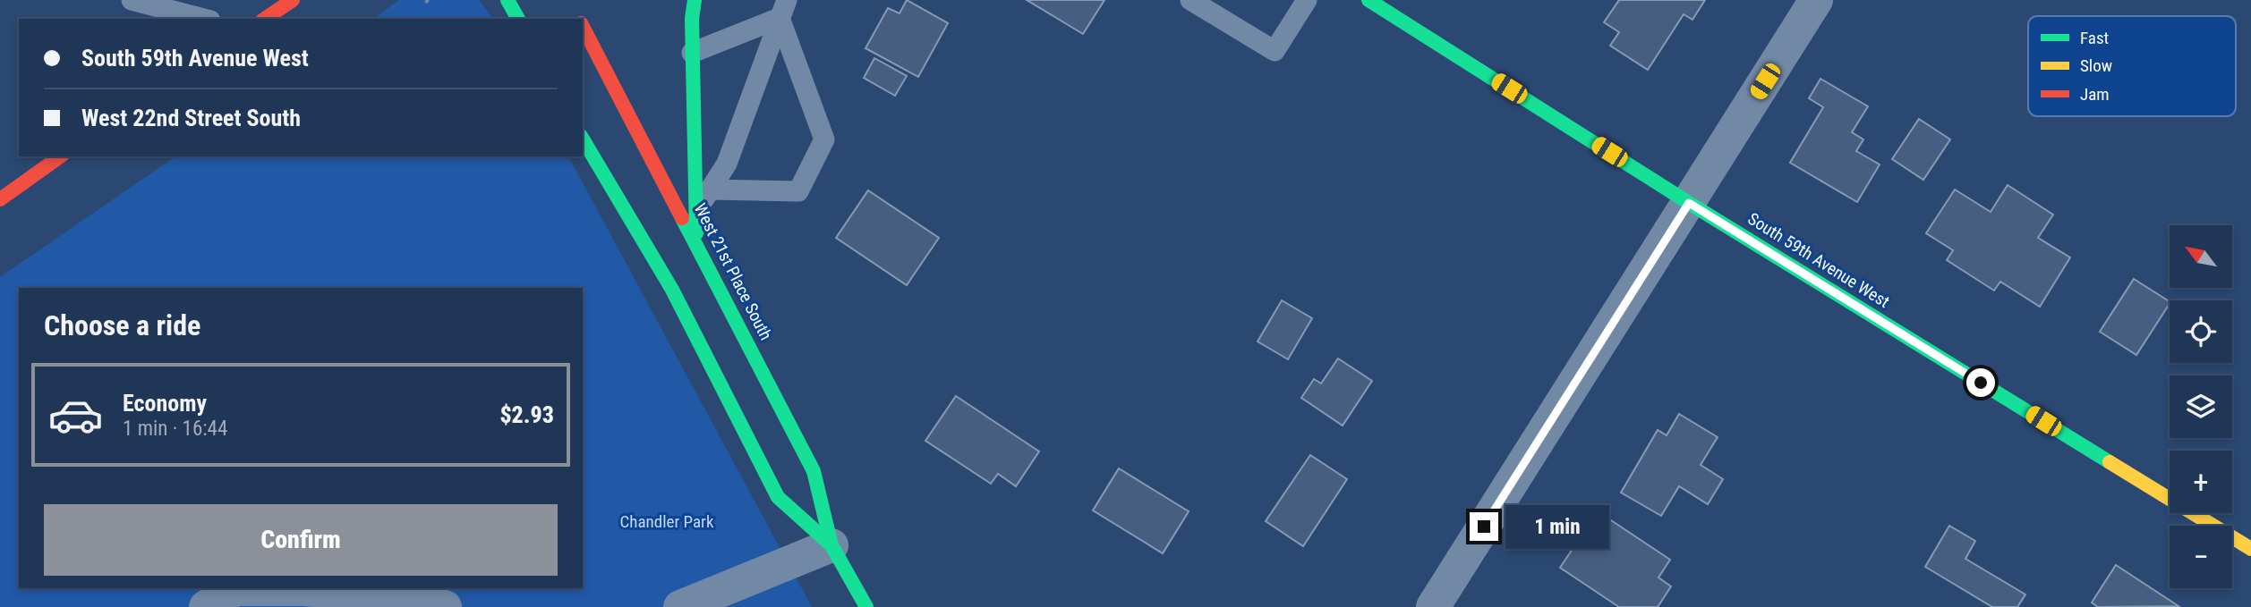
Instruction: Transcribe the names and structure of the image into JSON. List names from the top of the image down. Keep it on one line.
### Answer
{"streets":{"street":["South 59th Avenue West","West 21st Place South"]},"parks":["Chandler Park"],"legend":["Fast","Slow","Jam"],"north":"top left","page":{"banner":["South 59th Avenue West","West 22nd Street South"],"map_buttons":["+","−"],"heading":"Choose a ride","list":[{"name":"Economy","note":"1 min · 16:44","value":"$2.93"}],"buttons":"Confirm","bubble":"1 min"}}
